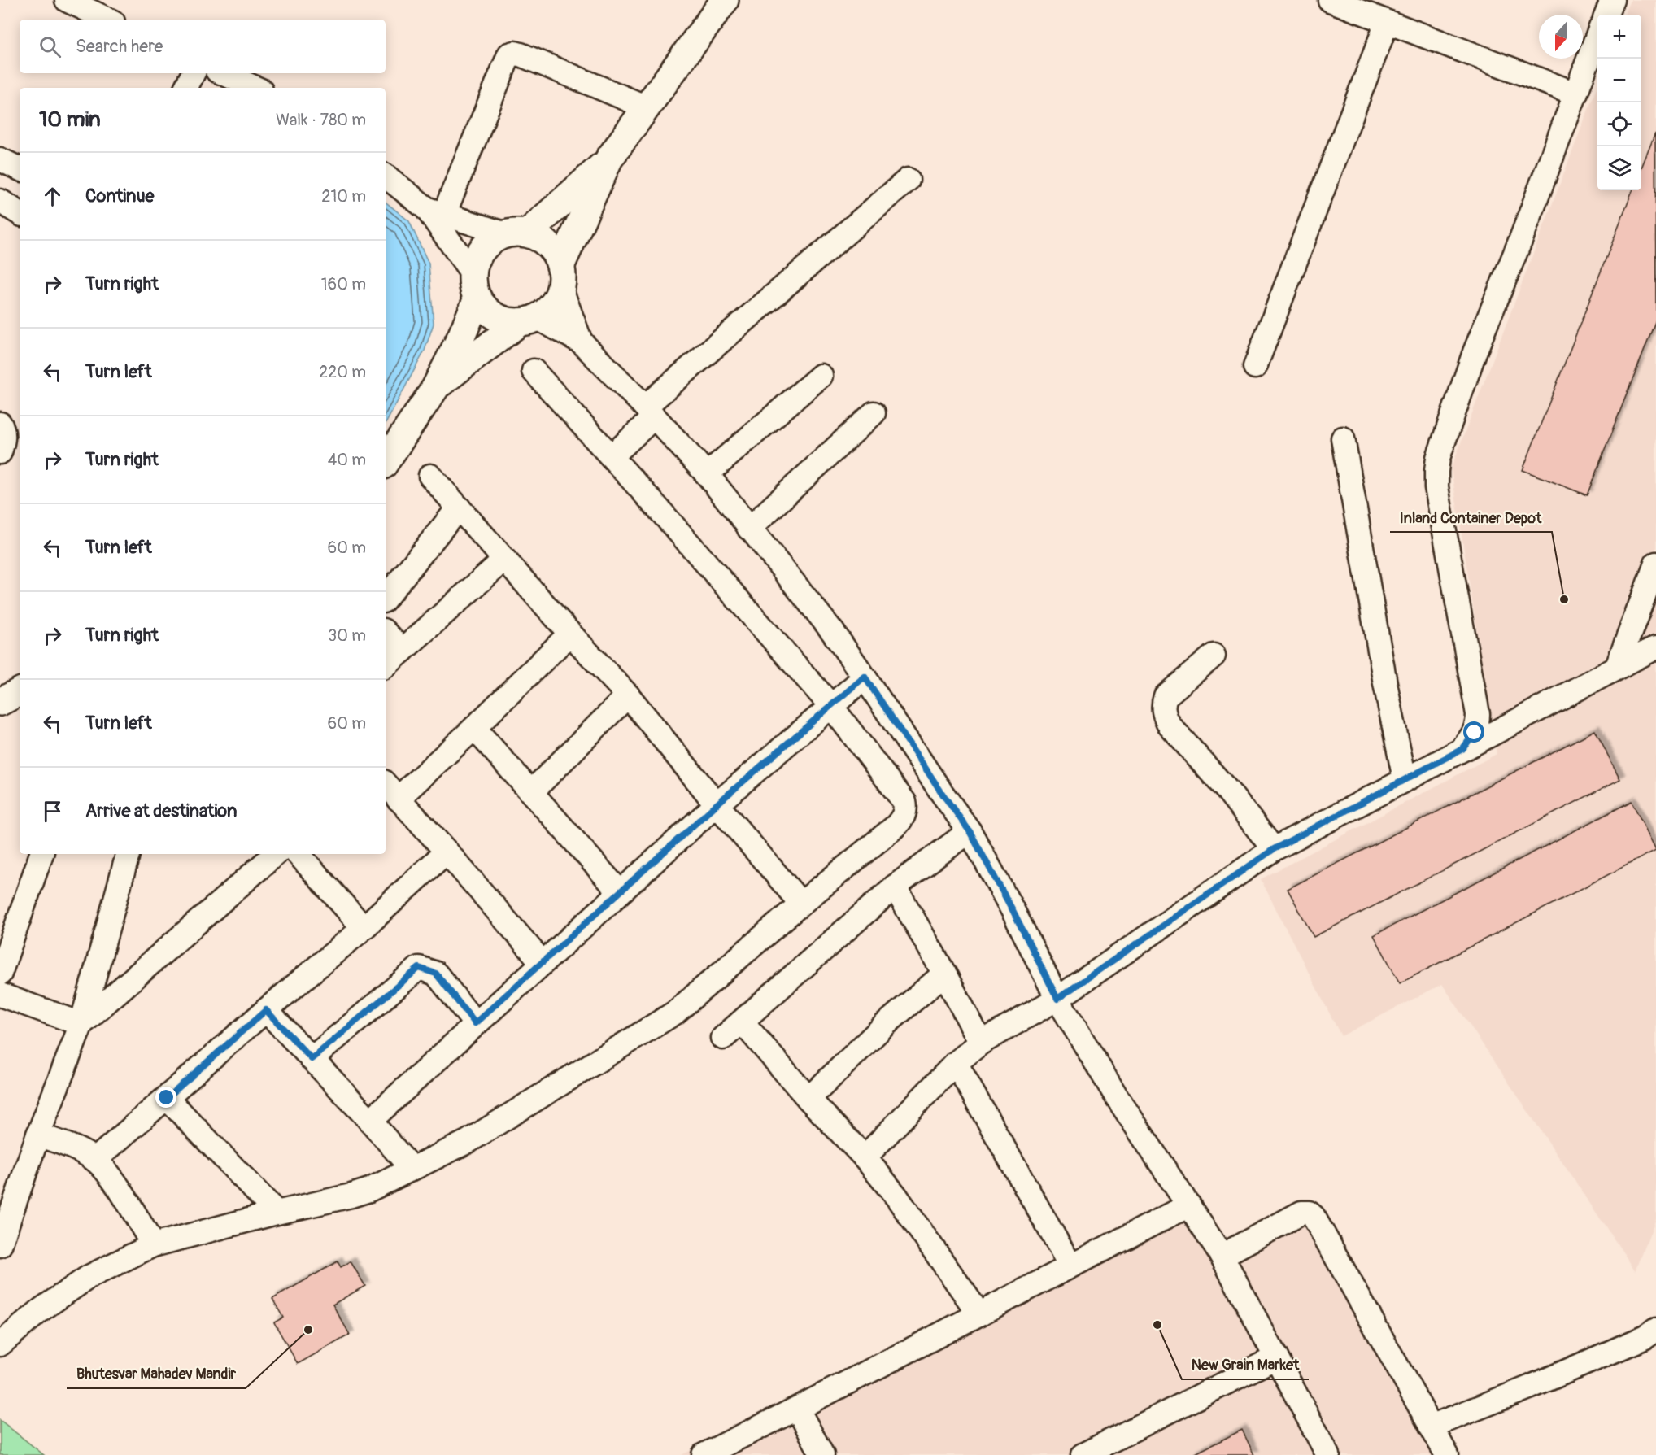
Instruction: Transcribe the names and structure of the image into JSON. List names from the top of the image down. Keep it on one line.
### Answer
{"places":["Inland Container Depot","New Grain Market","Bhutesvar Mahadev Mandir"],"north":"bottom","page":{"map_buttons":["+","−"],"search":"Search here","heading":["10 min","Walk · 780 m"],"list":[["Continue","210 m"],["Turn right","160 m"],["Turn left","220 m"],["Turn right","40 m"],["Turn left","60 m"],["Turn right","30 m"],["Turn left","60 m"],"Arrive at destination"]}}
